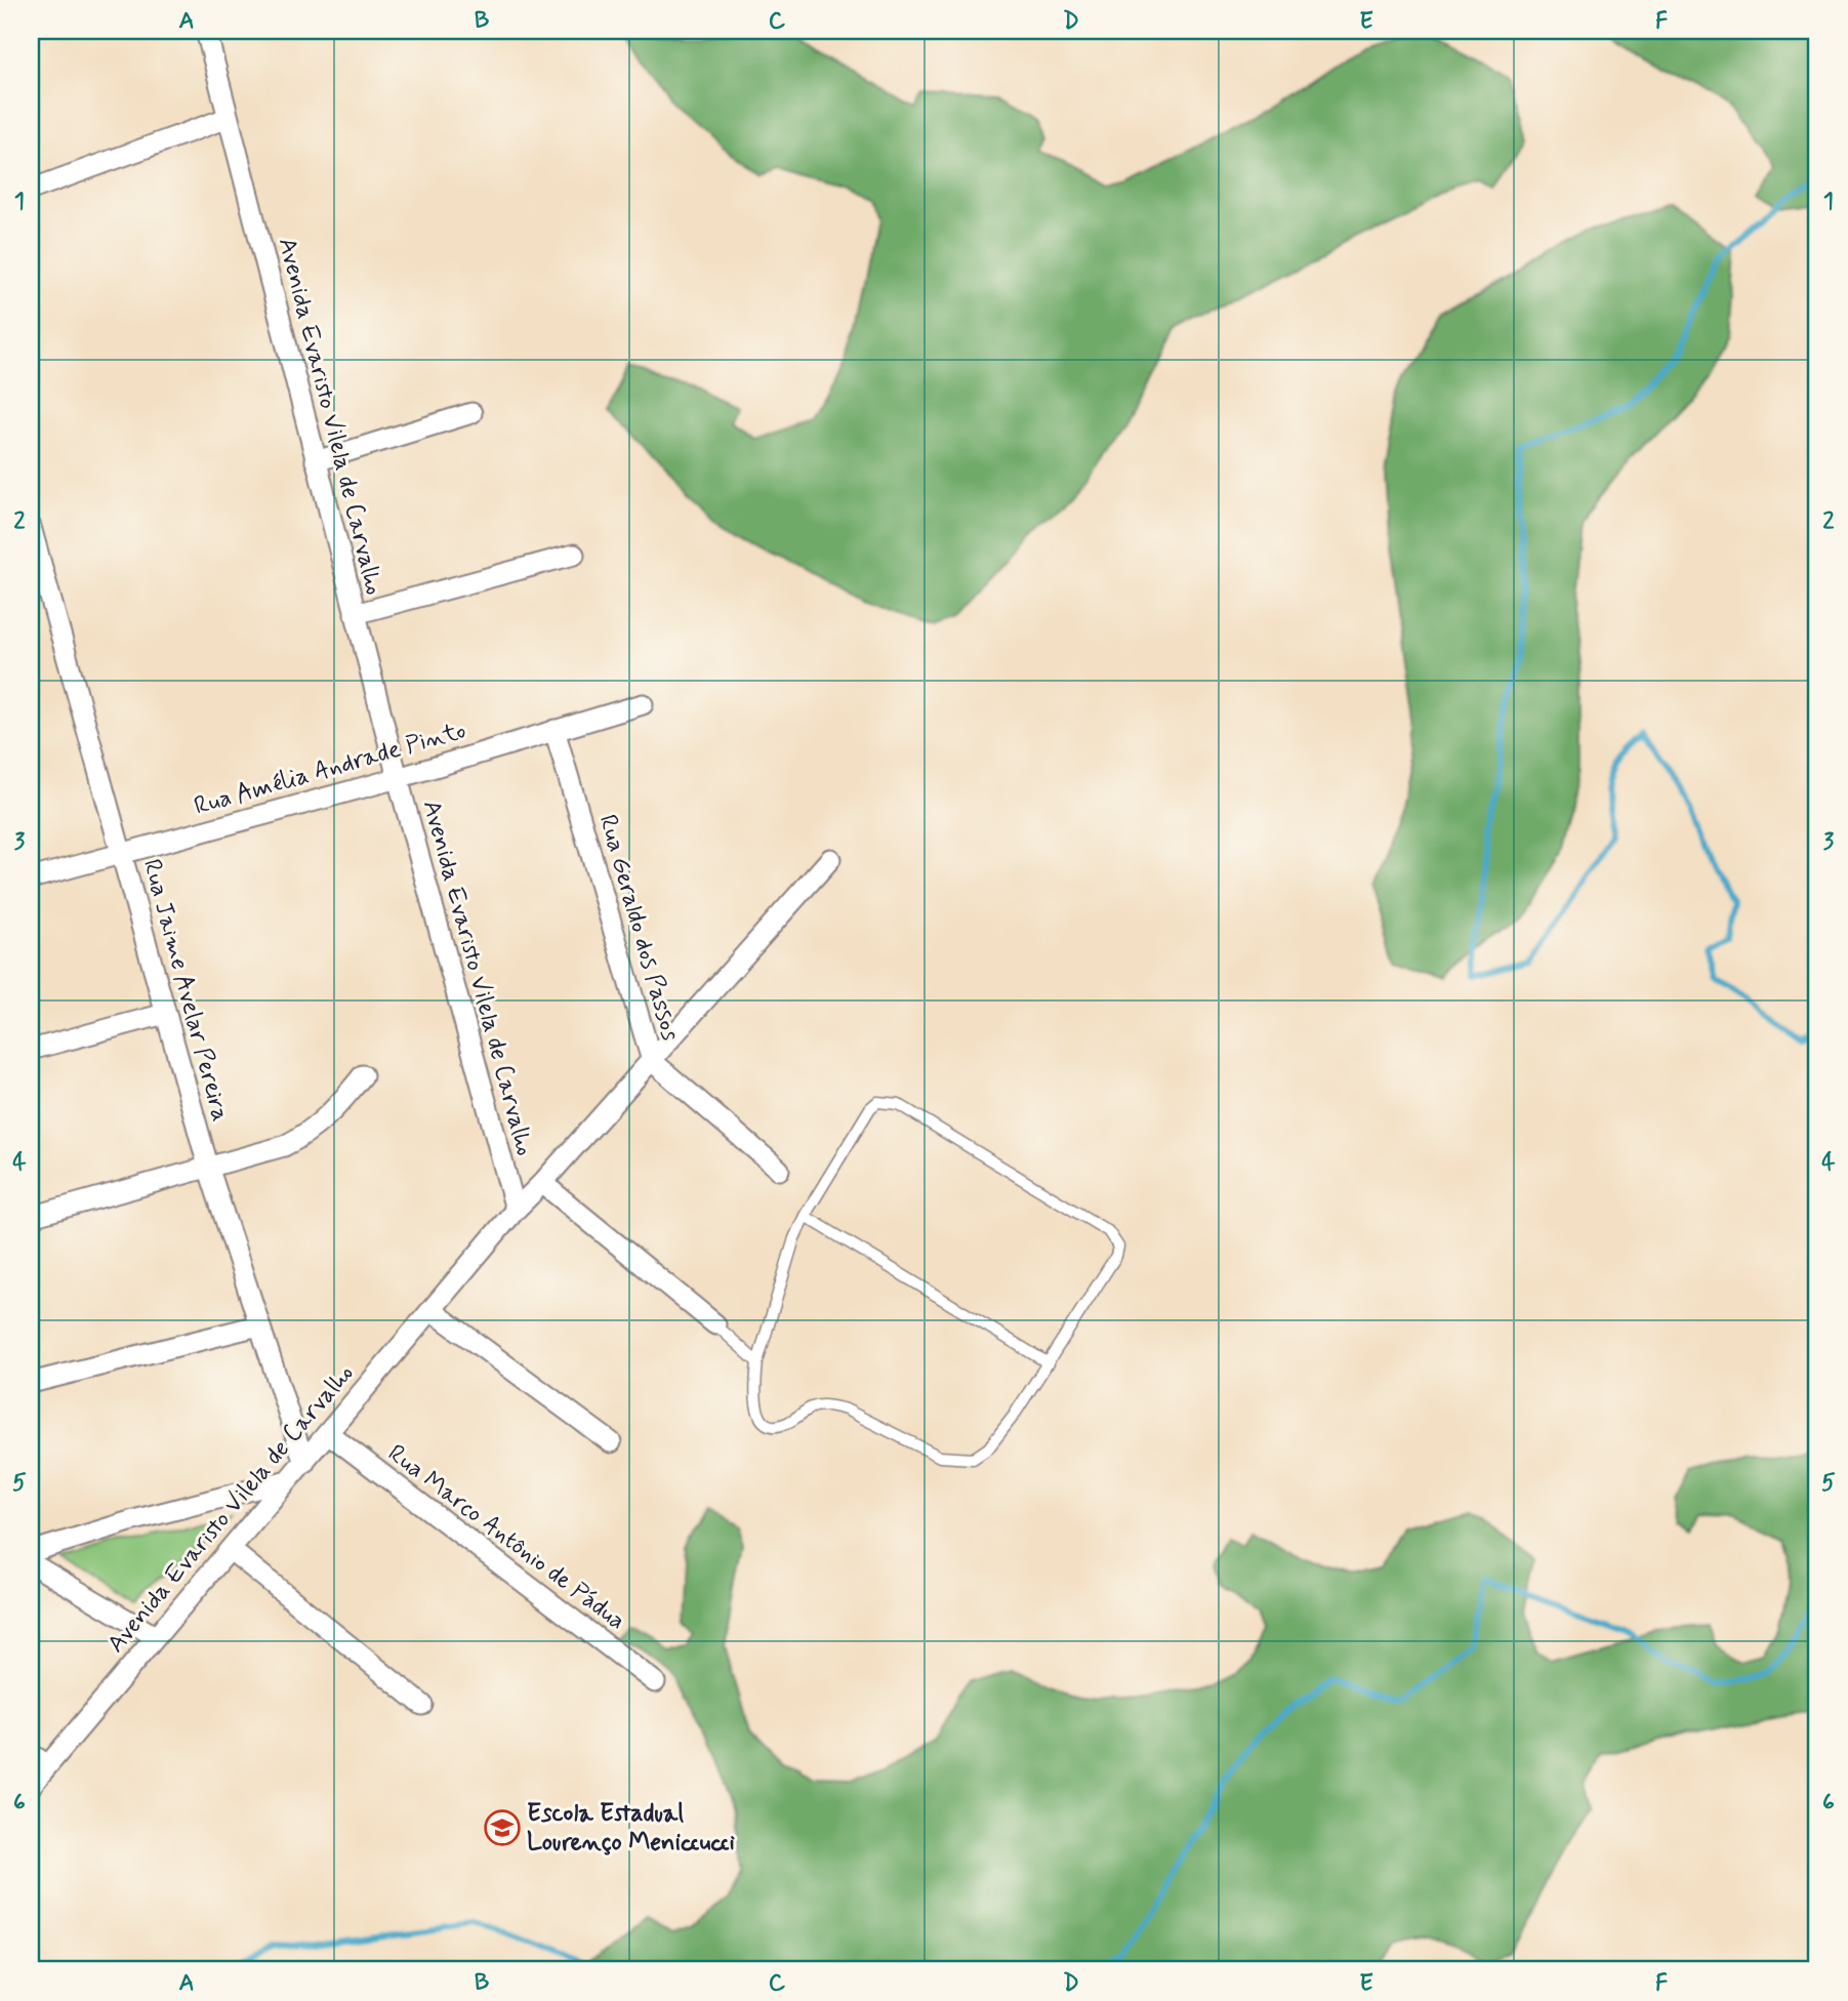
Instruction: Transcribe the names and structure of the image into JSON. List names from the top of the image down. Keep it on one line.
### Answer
{"streets":{"street":["Avenida Evaristo Vilela de Carvalho","Rua Amélia Andrade Pinto","Rua Geraldo dos Passos","Rua Jaime Avelar Pereira","Rua Marco Antônio de Pádua"]},"crossings":[["Avenida Evaristo Vilela de Carvalho","Rua Amélia Andrade Pinto"],["Avenida Evaristo Vilela de Carvalho","Rua Jaime Avelar Pereira"],["Avenida Evaristo Vilela de Carvalho","Rua Marco Antônio de Pádua"],["Rua Amélia Andrade Pinto","Rua Geraldo dos Passos"],["Rua Amélia Andrade Pinto","Rua Jaime Avelar Pereira"]],"places":{"school or university":["Escola Estadual Lourenço Meniccucci"]},"grid":{"columns":["A","B","C","D","E","F"],"rows":["1","2","3","4","5","6"]}}
